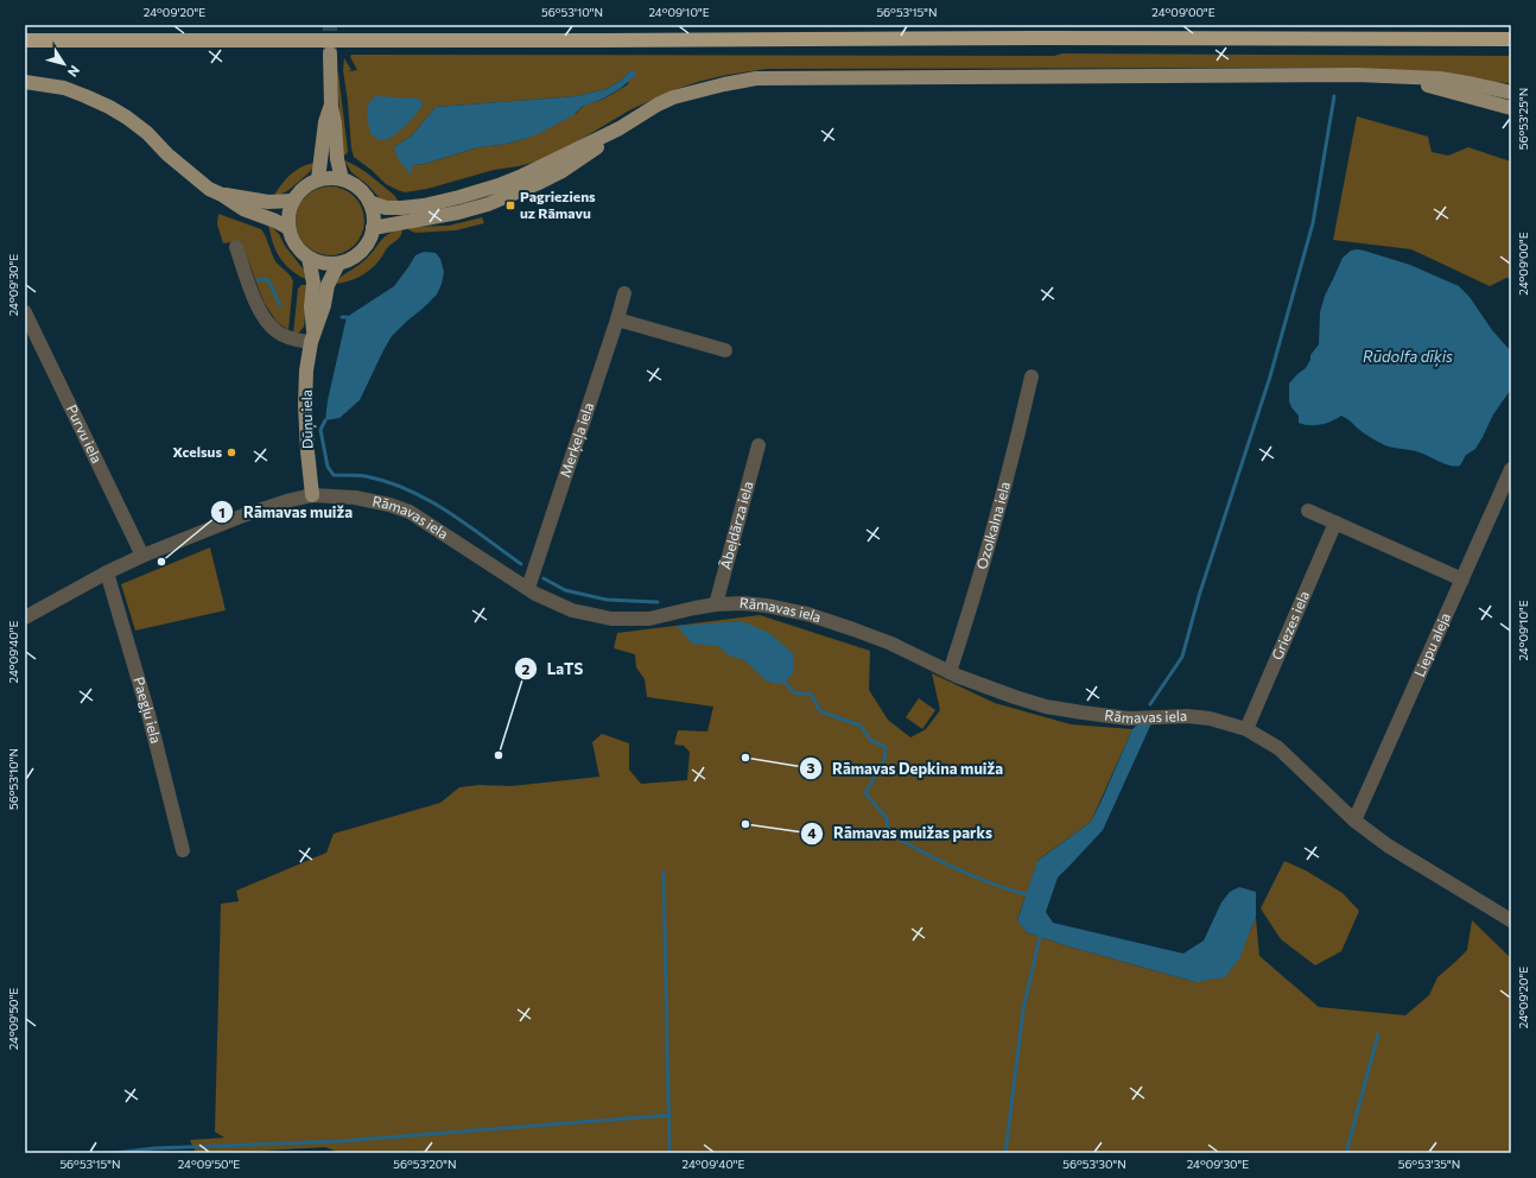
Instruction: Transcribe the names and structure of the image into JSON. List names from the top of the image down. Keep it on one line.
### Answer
{"streets":{"main road":["Dūņu iela"],"street":["Purvu iela","Merķeļa iela","Rāmavas iela","Ābeļdārza iela","Ozolkalna iela","Griezes iela","Liepu aleja","Paegļu iela"]},"crossings":[["Dūņu iela","Rāmavas iela"],["Purvu iela","Rāmavas iela"],["Merķeļa iela","Rāmavas iela"],["Rāmavas iela","Ābeļdārza iela"],["Rāmavas iela","Ozolkalna iela"],["Rāmavas iela","Griezes iela"],["Rāmavas iela","Liepu aleja"],["Rāmavas iela","Paegļu iela"]],"water":["Rūdolfa dīķis"],"places":{"transit":["Pagrieziens uz Rāmavu"],"other":["Xcelsus","Rāmavas muiža","LaTS","Rāmavas Depkina muiža","Rāmavas muižas parks"]},"north":"bottom right","coordinates":["24°09'20\"E","56°53'10\"N","24°09'10\"E","56°53'15\"N","24°09'00\"E","56°53'25\"N","24°09'30\"E","24°09'40\"E","24°09'50\"E","56°53'20\"N","56°53'30\"N","56°53'35\"N"]}
